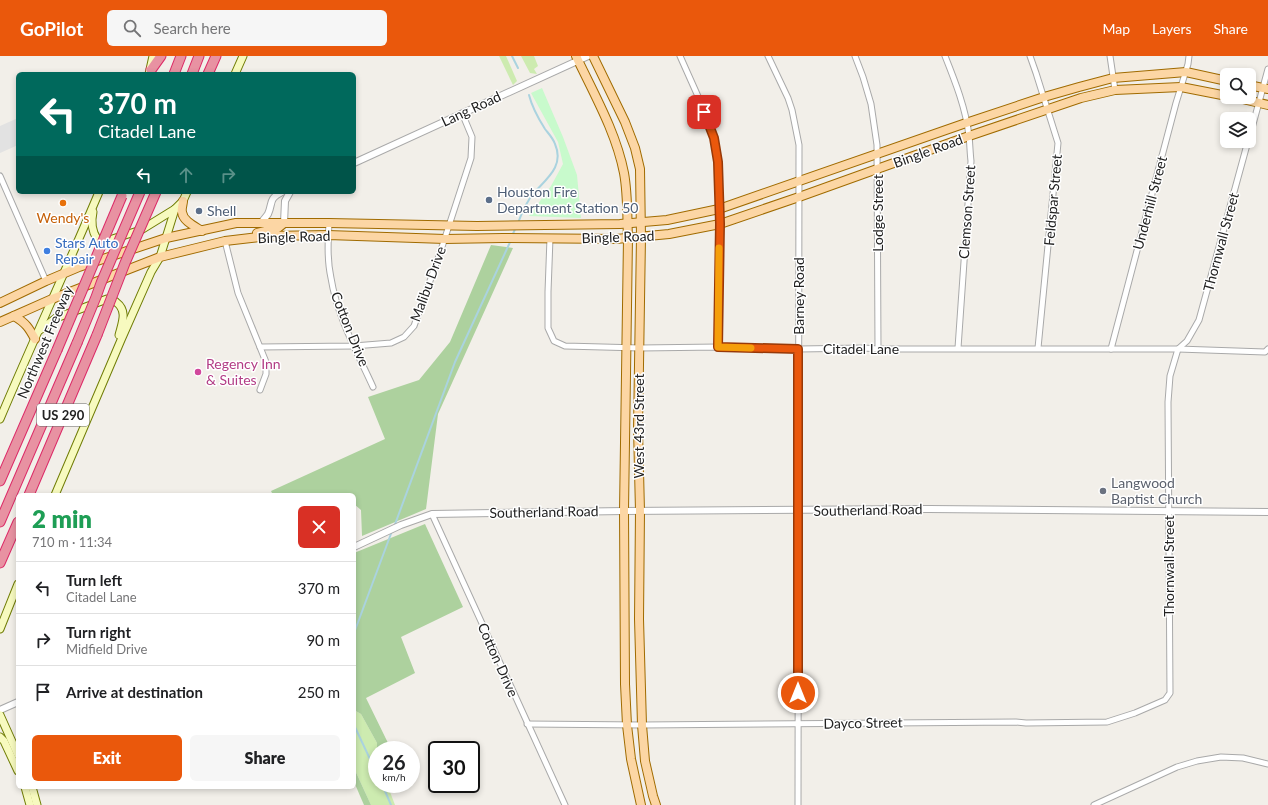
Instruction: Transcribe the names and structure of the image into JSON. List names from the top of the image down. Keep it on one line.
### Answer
{"streets":{"highway":["Northwest Freeway","US 290"],"main road":["Bingle Road","West 43rd Street"],"street":["Lang Road","Feldspar Street","Underhill Street","Clemson Street","Lodge Street","Thornwall Street","Malibu Drive","Barney Road","Cotton Drive","Citadel Lane","Southerland Road","Dayco Street"]},"crossings":[["Lang Road","Malibu Drive"],["Lang Road","West 43rd Street"],["Bingle Road","Feldspar Street"],["Bingle Road","Underhill Street"],["Bingle Road","Clemson Street"],["Bingle Road","Lodge Street"],["Bingle Road","Malibu Drive"],["Bingle Road","Barney Road"],["Bingle Road","Cotton Drive"],["Bingle Road","Citadel Lane"],["Bingle Road","West 43rd Street"],["Feldspar Street","Citadel Lane"],["Underhill Street","Citadel Lane"],["Clemson Street","Citadel Lane"],["Lodge Street","Citadel Lane"],["Thornwall Street","Citadel Lane"],["Thornwall Street","Southerland Road"],["Thornwall Street","Dayco Street"],["Malibu Drive","Cotton Drive"],["Barney Road","Citadel Lane"],["Barney Road","Southerland Road"],["Barney Road","Dayco Street"],["Cotton Drive","Southerland Road"],["Cotton Drive","Dayco Street"],["Citadel Lane","West 43rd Street"],["West 43rd Street","Southerland Road"],["West 43rd Street","Dayco Street"]],"places":["Houston Fire Department Station 50","Wendy's","Shell","Stars Auto Repair","Regency Inn & Suites","Langwood Baptist Church"],"page":{"header":"GoPilot","search":"Search here","nav":["Map","Layers","Share"],"turn":["370 m","Citadel Lane"],"heading":["2 min","710 m · 11:34"],"list":[{"name":"Turn left","note":"Citadel Lane","value":"370 m"},{"name":"Turn right","note":"Midfield Drive","value":"90 m"},{"name":"Arrive at destination","value":"250 m"}],"buttons":["Exit","Share"],"speed":"26 km/h","limit":"30"}}
